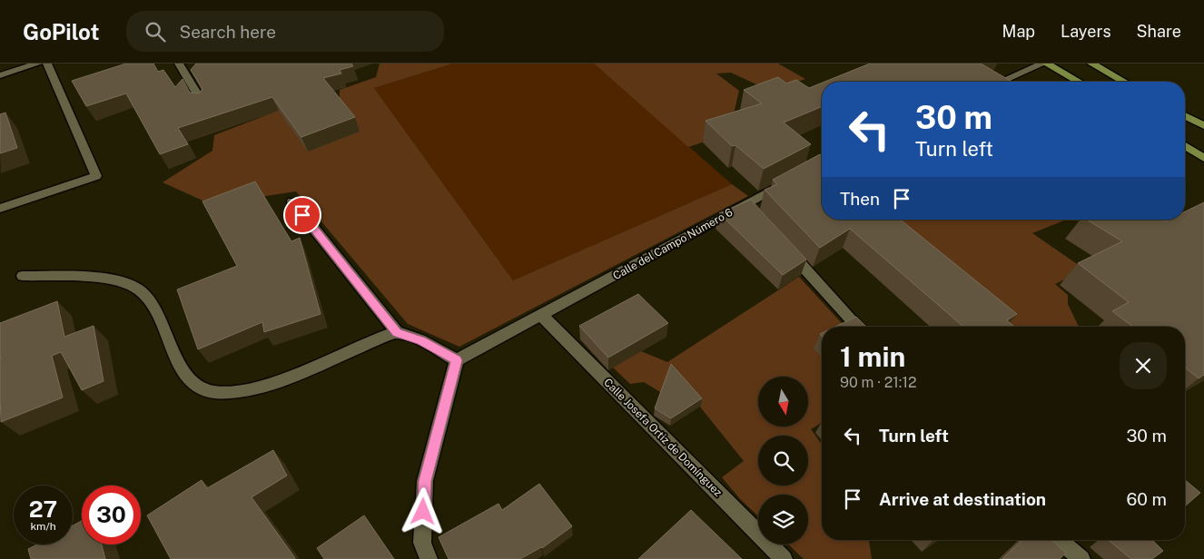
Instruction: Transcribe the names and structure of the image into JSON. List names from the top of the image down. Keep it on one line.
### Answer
{"streets":{"street":["Calle del Campo Número 6","Calle Josefa Ortiz de Domínguez"]},"crossings":[["Calle del Campo Número 6","Calle Josefa Ortiz de Domínguez"]],"north":"bottom","page":{"header":"GoPilot","search":"Search here","nav":["Map","Layers","Share"],"turn":["30 m","Turn left"],"then":"Then","heading":["1 min","90 m · 21:12"],"list":[{"name":"Turn left","value":"30 m"},{"name":"Arrive at destination","value":"60 m"}],"speed":"27 km/h","limit":"30"}}
